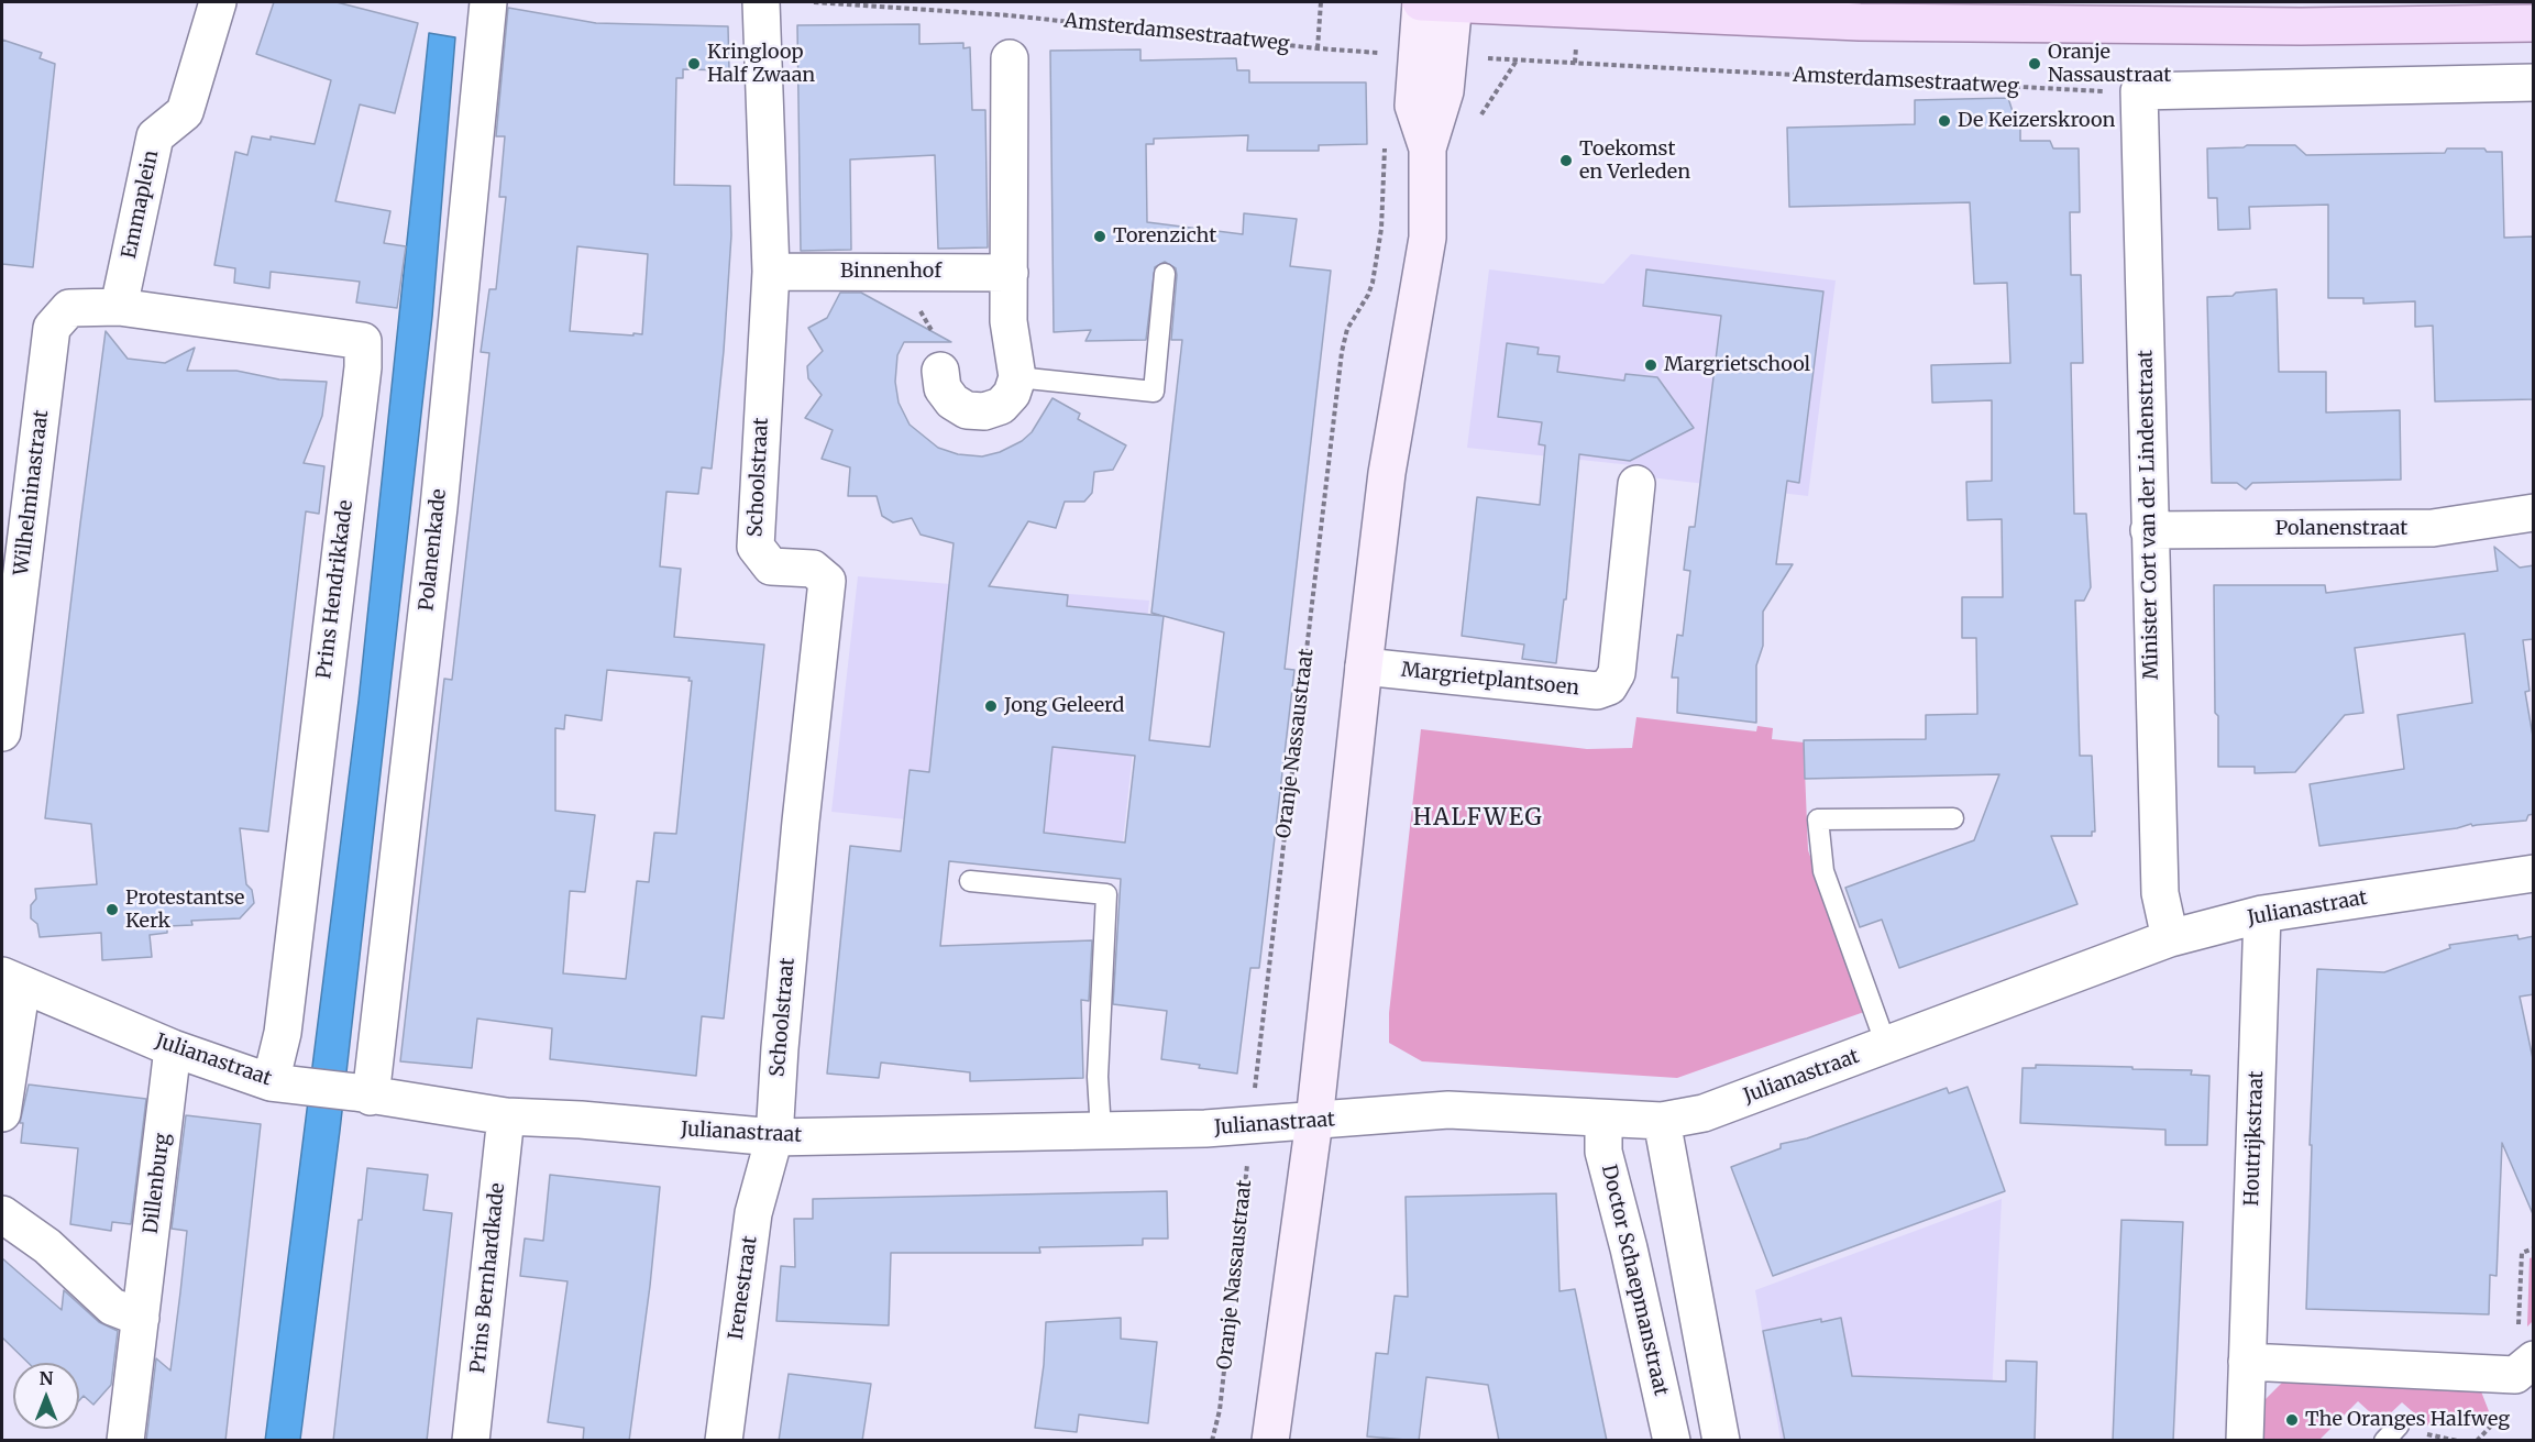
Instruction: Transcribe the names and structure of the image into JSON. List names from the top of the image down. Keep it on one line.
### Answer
{"streets":{"street":["Emmaplein","Binnenhof","Schoolstraat","Wilhelminastraat","Minister Cort van der Lindenstraat","Polanenstraat","Polanenkade","Prins Hendrikkade","Margrietplantsoen","Julianastraat","Houtrijkstraat","Dillenburg","Prins Bernhardkade","Doctor Schaepmanstraat","Irenestraat"],"path":["Amsterdamsestraatweg","Oranje Nassaustraat"]},"crossings":[["Amsterdamsestraatweg","Minister Cort van der Lindenstraat"],["Emmaplein","Wilhelminastraat"],["Emmaplein","Prins Hendrikkade"],["Binnenhof","Schoolstraat"],["Schoolstraat","Julianastraat"],["Schoolstraat","Irenestraat"],["Wilhelminastraat","Prins Hendrikkade"],["Minister Cort van der Lindenstraat","Polanenstraat"],["Minister Cort van der Lindenstraat","Julianastraat"],["Polanenkade","Julianastraat"],["Prins Hendrikkade","Julianastraat"],["Oranje Nassaustraat","Julianastraat"],["Julianastraat","Houtrijkstraat"],["Julianastraat","Dillenburg"],["Julianastraat","Prins Bernhardkade"],["Julianastraat","Doctor Schaepmanstraat"],["Julianastraat","Irenestraat"]],"districts":["HALFWEG"],"places":["Kringloop Half Zwaan","Oranje Nassaustraat","De Keizerskroon","Toekomst en Verleden","Torenzicht","Margrietschool","Jong Geleerd","Protestantse Kerk","The Oranges Halfweg"],"north":"top"}
